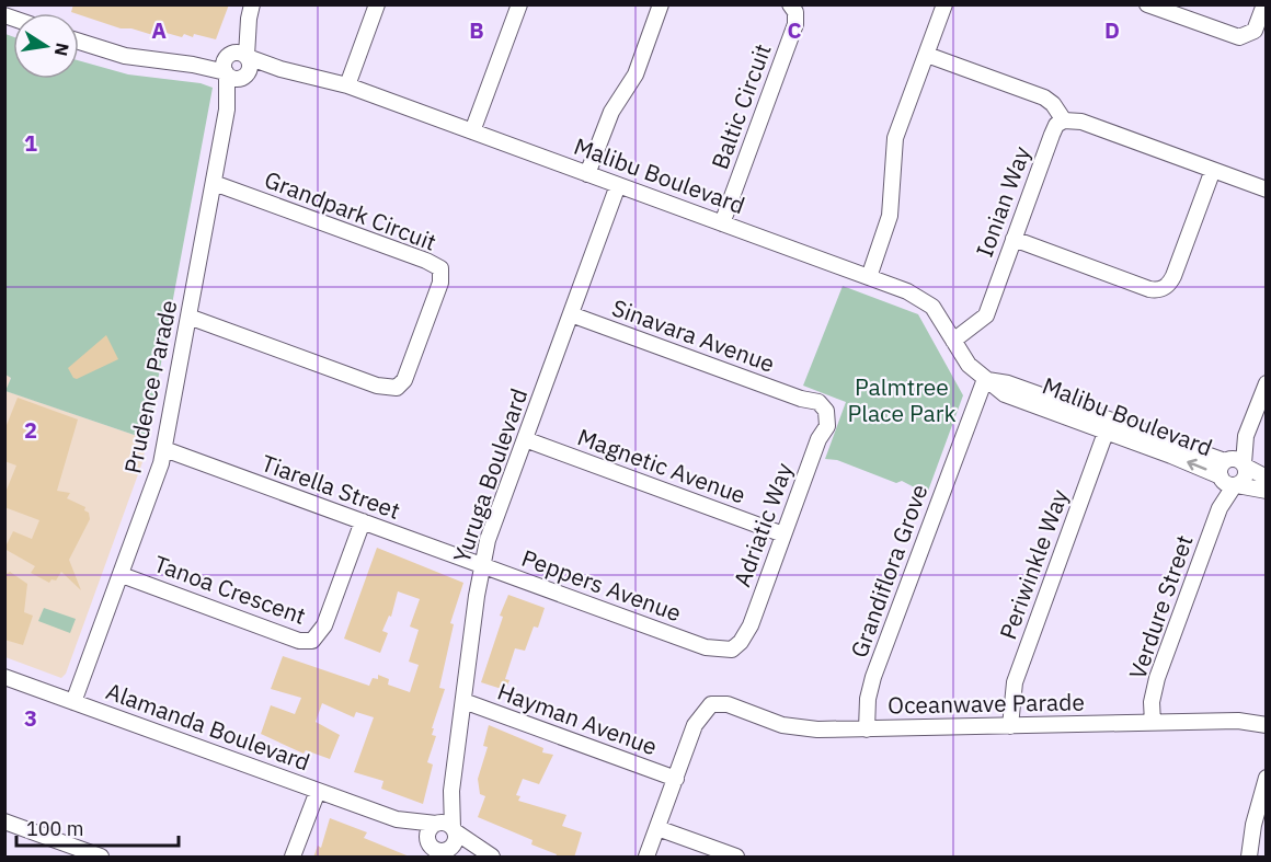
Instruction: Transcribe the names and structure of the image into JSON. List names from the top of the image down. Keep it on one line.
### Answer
{"streets":{"street":["Baltic Circuit","Malibu Boulevard","Ionian Way","Grandpark Circuit","Sinavara Avenue","Prudence Parade","Magnetic Avenue","Yuruga Boulevard","Tiarella Street","Adriatic Way","Periwinkle Way","Grandiflora Grove","Peppers Avenue","Tanoa Crescent","Verdure Street","Oceanwave Parade","Hayman Avenue","Alamanda Boulevard"]},"crossings":[["Baltic Circuit","Malibu Boulevard"],["Malibu Boulevard","Ionian Way"],["Malibu Boulevard","Prudence Parade"],["Malibu Boulevard","Yuruga Boulevard"],["Malibu Boulevard","Periwinkle Way"],["Malibu Boulevard","Grandiflora Grove"],["Malibu Boulevard","Verdure Street"],["Grandpark Circuit","Prudence Parade"],["Sinavara Avenue","Yuruga Boulevard"],["Sinavara Avenue","Adriatic Way"],["Prudence Parade","Tiarella Street"],["Prudence Parade","Tanoa Crescent"],["Prudence Parade","Alamanda Boulevard"],["Magnetic Avenue","Yuruga Boulevard"],["Magnetic Avenue","Adriatic Way"],["Yuruga Boulevard","Tiarella Street"],["Yuruga Boulevard","Peppers Avenue"],["Yuruga Boulevard","Hayman Avenue"],["Yuruga Boulevard","Alamanda Boulevard"],["Tiarella Street","Peppers Avenue"],["Tiarella Street","Tanoa Crescent"],["Adriatic Way","Peppers Avenue"],["Periwinkle Way","Oceanwave Parade"],["Grandiflora Grove","Oceanwave Parade"],["Verdure Street","Oceanwave Parade"],["Oceanwave Parade","Hayman Avenue"]],"parks":["Palmtree Place Park"],"scale_bar":"100 m","north":"right","grid":{"columns":["A","B","C","D"],"rows":["1","2","3"]}}
